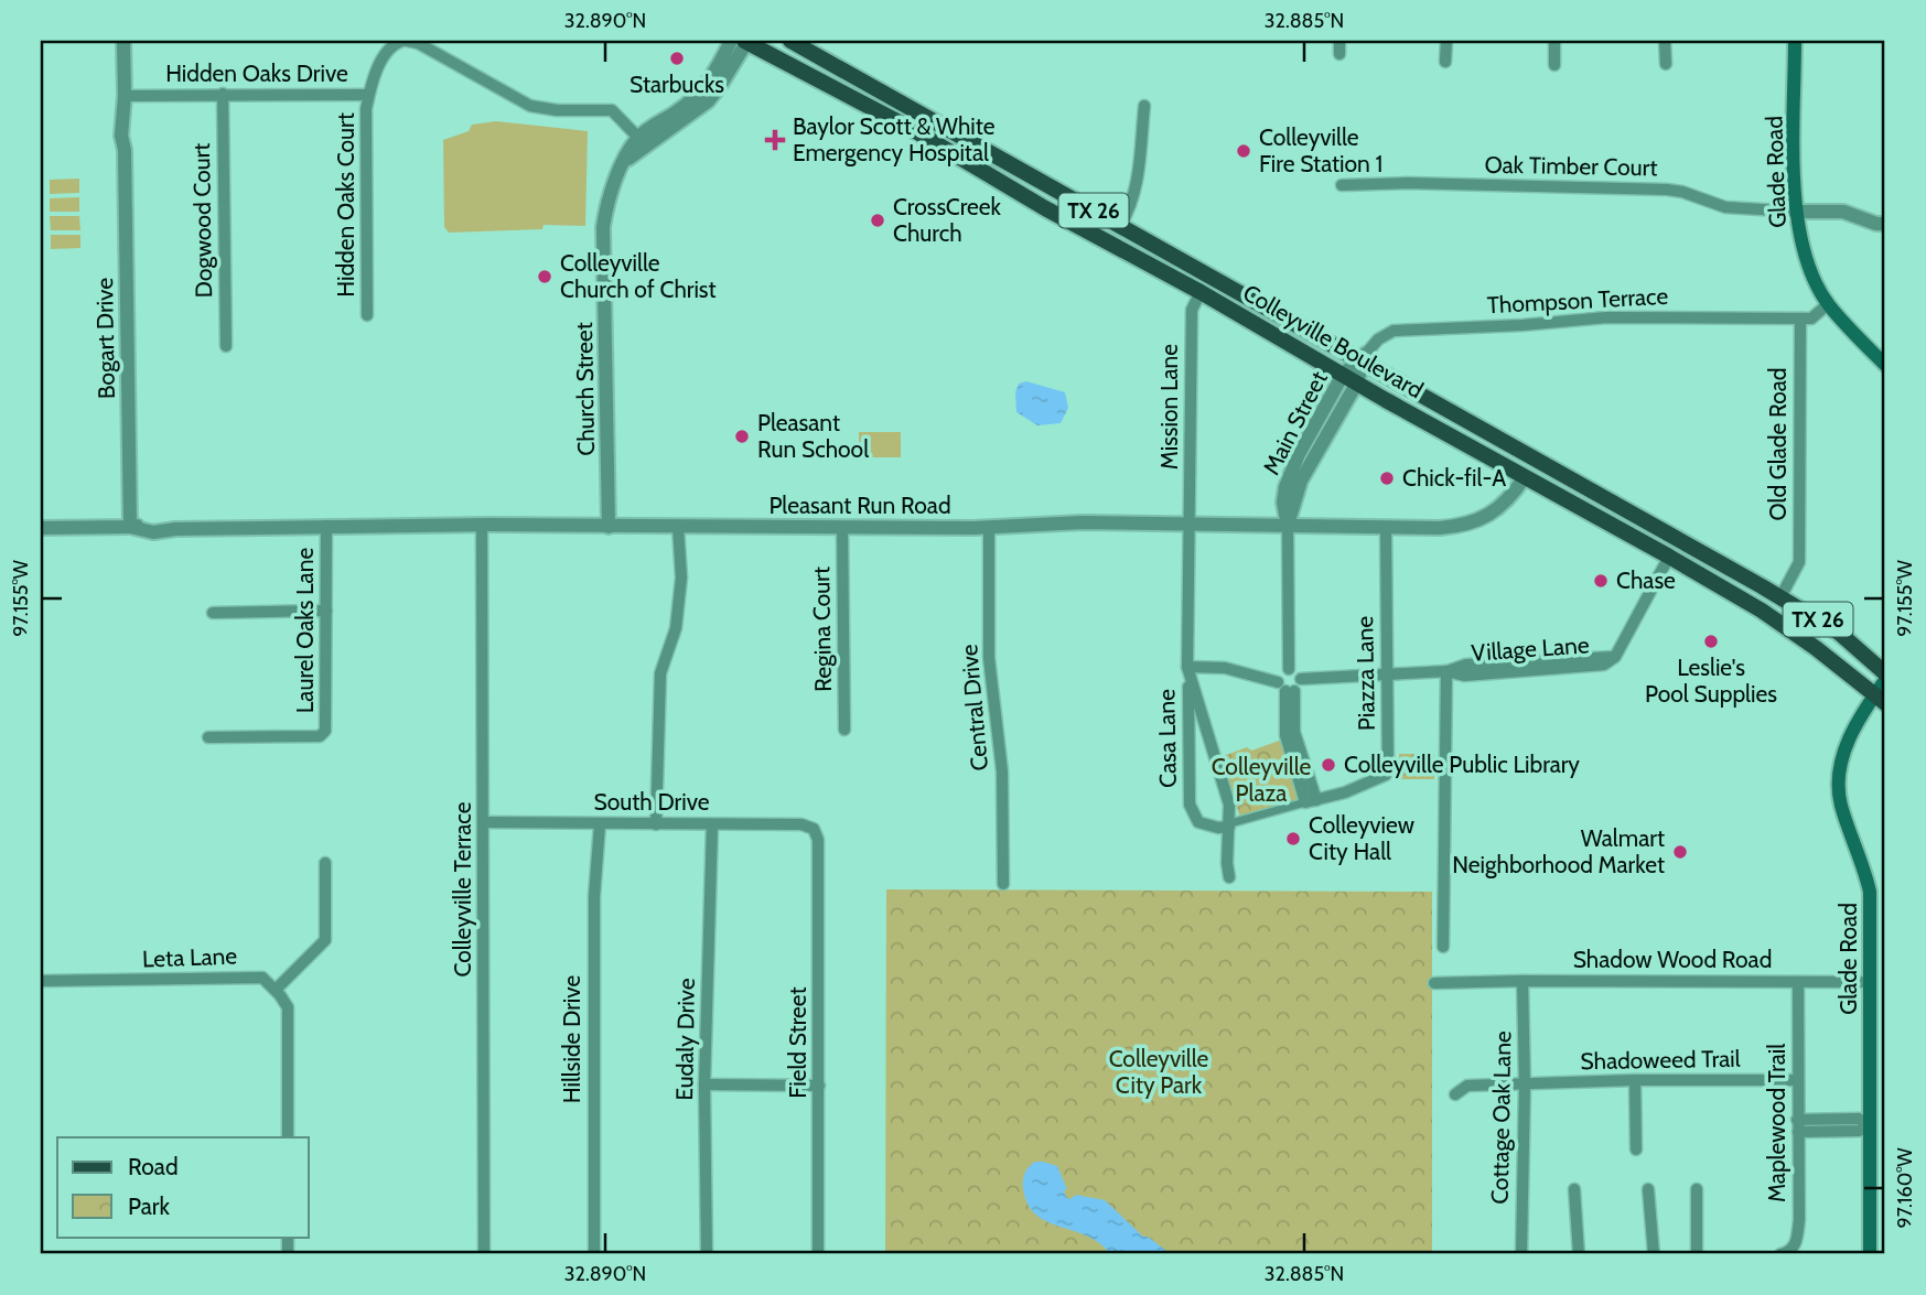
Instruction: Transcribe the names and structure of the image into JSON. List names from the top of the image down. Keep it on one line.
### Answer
{"streets":{"main road":["Glade Road","TX 26","Colleyville Boulevard"],"street":["Hidden Oaks Drive","Oak Timber Court","Hidden Oaks Court","Dogwood Court","Thompson Terrace","Bogart Drive","Church Street","Mission Lane","Main Street","Old Glade Road","Pleasant Run Road","Regina Court","Laurel Oaks Lane","Village Lane","Piazza Lane","Central Drive","Casa Lane","South Drive","Colleyville Terrace","Leta Lane","Shadow Wood Road","Hillside Drive","Eudaly Drive","Field Street","Shadoweed Trail","Cottage Oak Lane","Maplewood Trail"]},"crossings":[["Hidden Oaks Drive","Hidden Oaks Court"],["Hidden Oaks Drive","Dogwood Court"],["Hidden Oaks Drive","Bogart Drive"],["Hidden Oaks Drive","Church Street"],["Oak Timber Court","Glade Road"],["Glade Road","Colleyville Boulevard"],["Glade Road","Shadow Wood Road"],["Thompson Terrace","Colleyville Boulevard"],["Thompson Terrace","Main Street"],["Thompson Terrace","Old Glade Road"],["Bogart Drive","Pleasant Run Road"],["Colleyville Boulevard","Church Street"],["Colleyville Boulevard","Mission Lane"],["Colleyville Boulevard","Main Street"],["Colleyville Boulevard","Old Glade Road"],["Colleyville Boulevard","Pleasant Run Road"],["Colleyville Boulevard","Village Lane"],["Church Street","Pleasant Run Road"],["Mission Lane","Pleasant Run Road"],["Mission Lane","Casa Lane"],["Main Street","Pleasant Run Road"],["Pleasant Run Road","Regina Court"],["Pleasant Run Road","Laurel Oaks Lane"],["Pleasant Run Road","Piazza Lane"],["Pleasant Run Road","Central Drive"],["Pleasant Run Road","Colleyville Terrace"],["Village Lane","Piazza Lane"],["South Drive","Colleyville Terrace"],["South Drive","Hillside Drive"],["South Drive","Eudaly Drive"],["South Drive","Field Street"],["Shadow Wood Road","Cottage Oak Lane"],["Shadow Wood Road","Maplewood Trail"],["Shadoweed Trail","Cottage Oak Lane"],["Shadoweed Trail","Maplewood Trail"]],"parks":["Colleyville Plaza","Colleyville City Park"],"places":{"other":["Starbucks","Colleyville Fire Station 1","CrossCreek Church","Colleyville Church of Christ","Pleasant Run School","Chick-fil-A","Chase","Leslie's Pool Supplies","Colleyville Public Library","Colleyview City Hall","Walmart Neighborhood Market"],"health":["Baylor Scott & White Emergency Hospital"]},"legend":["Road","Park"],"coordinates":["32.890°N","32.885°N","97.155°W","97.160°W"]}
